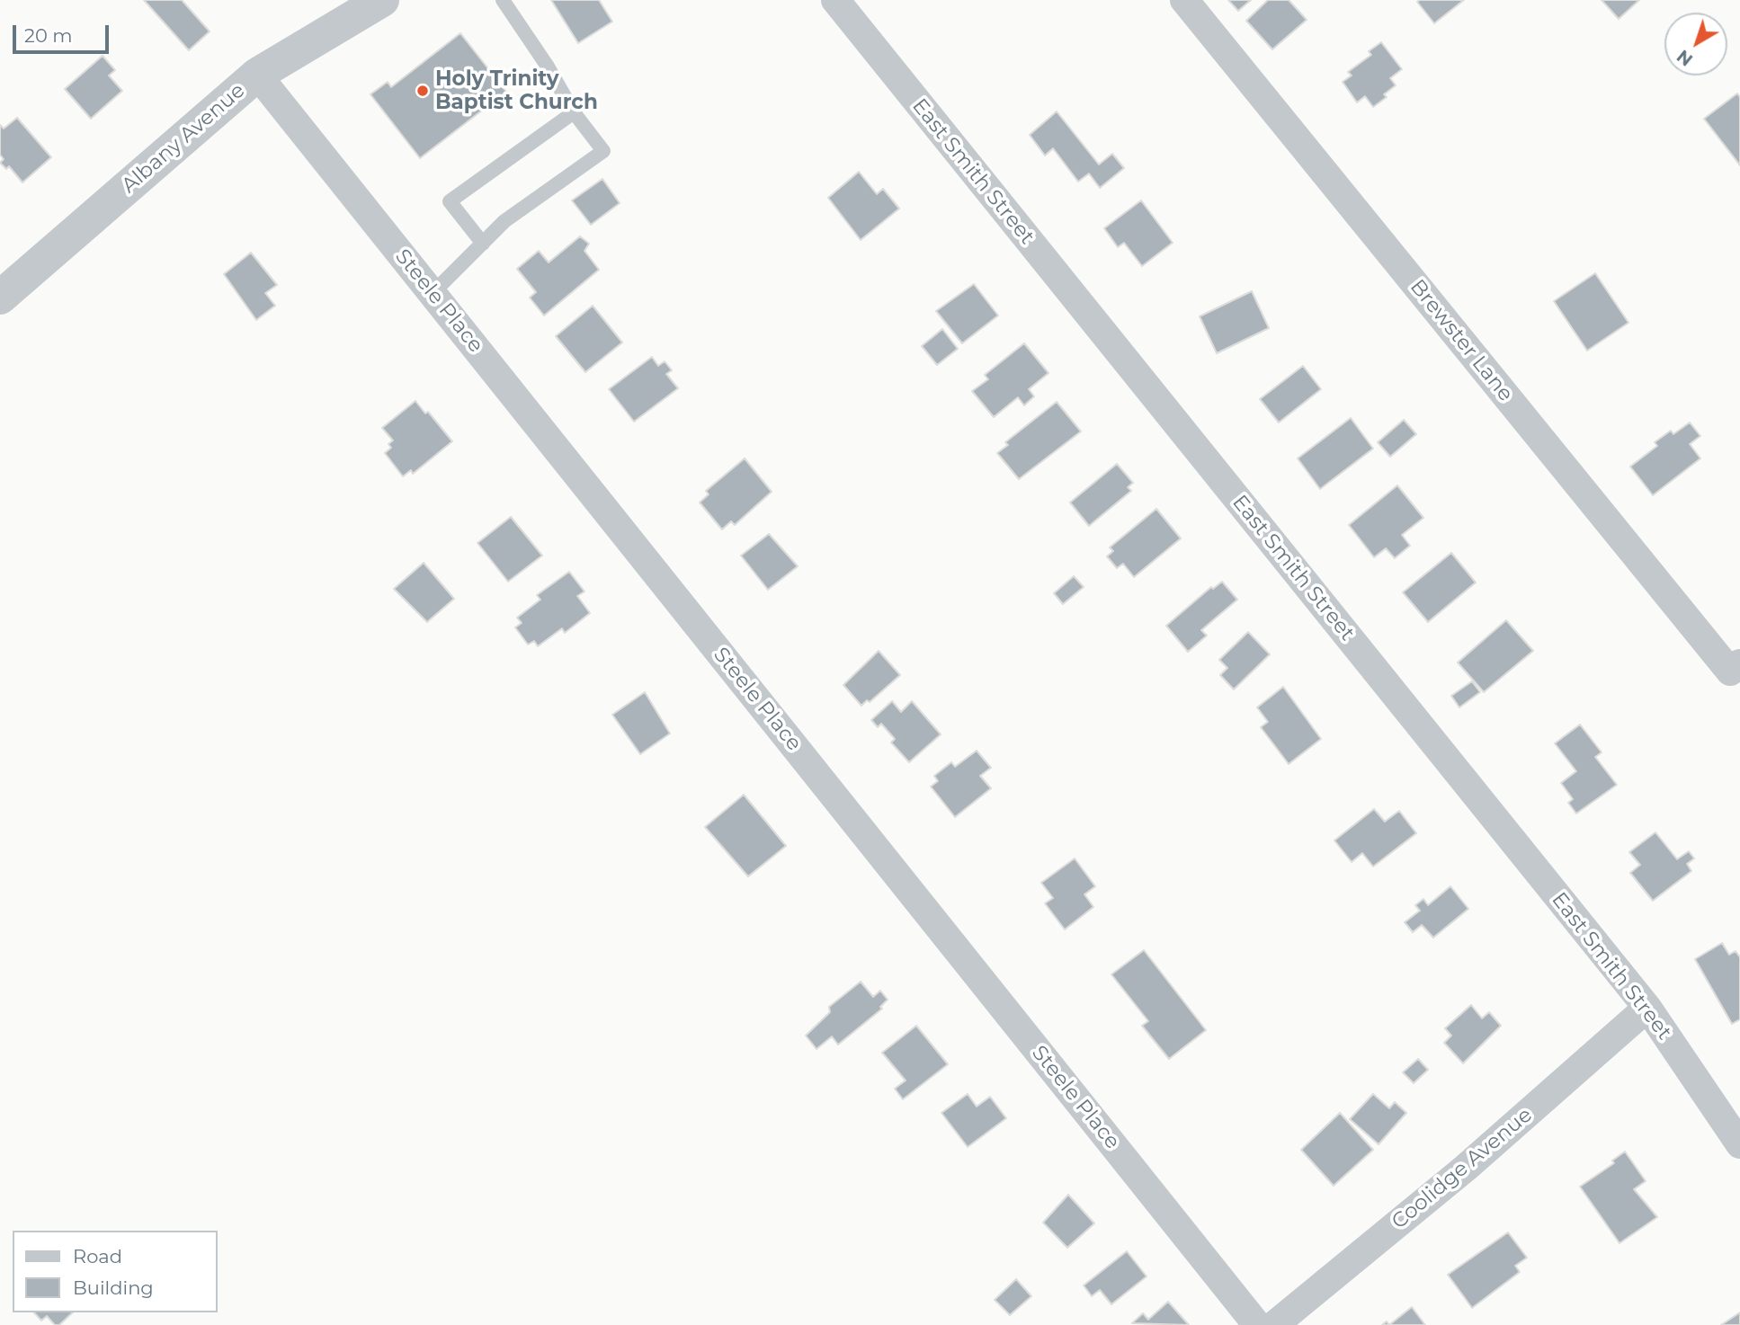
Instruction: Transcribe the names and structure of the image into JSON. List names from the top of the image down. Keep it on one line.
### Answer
{"streets":{"street":["Albany Avenue","East Smith Street","Steele Place","Brewster Lane","Coolidge Avenue"]},"crossings":[["Albany Avenue","Steele Place"],["East Smith Street","Coolidge Avenue"]],"places":["Holy Trinity Baptist Church"],"legend":["Road","Building"],"scale_bar":"20 m","north":"bottom left"}
